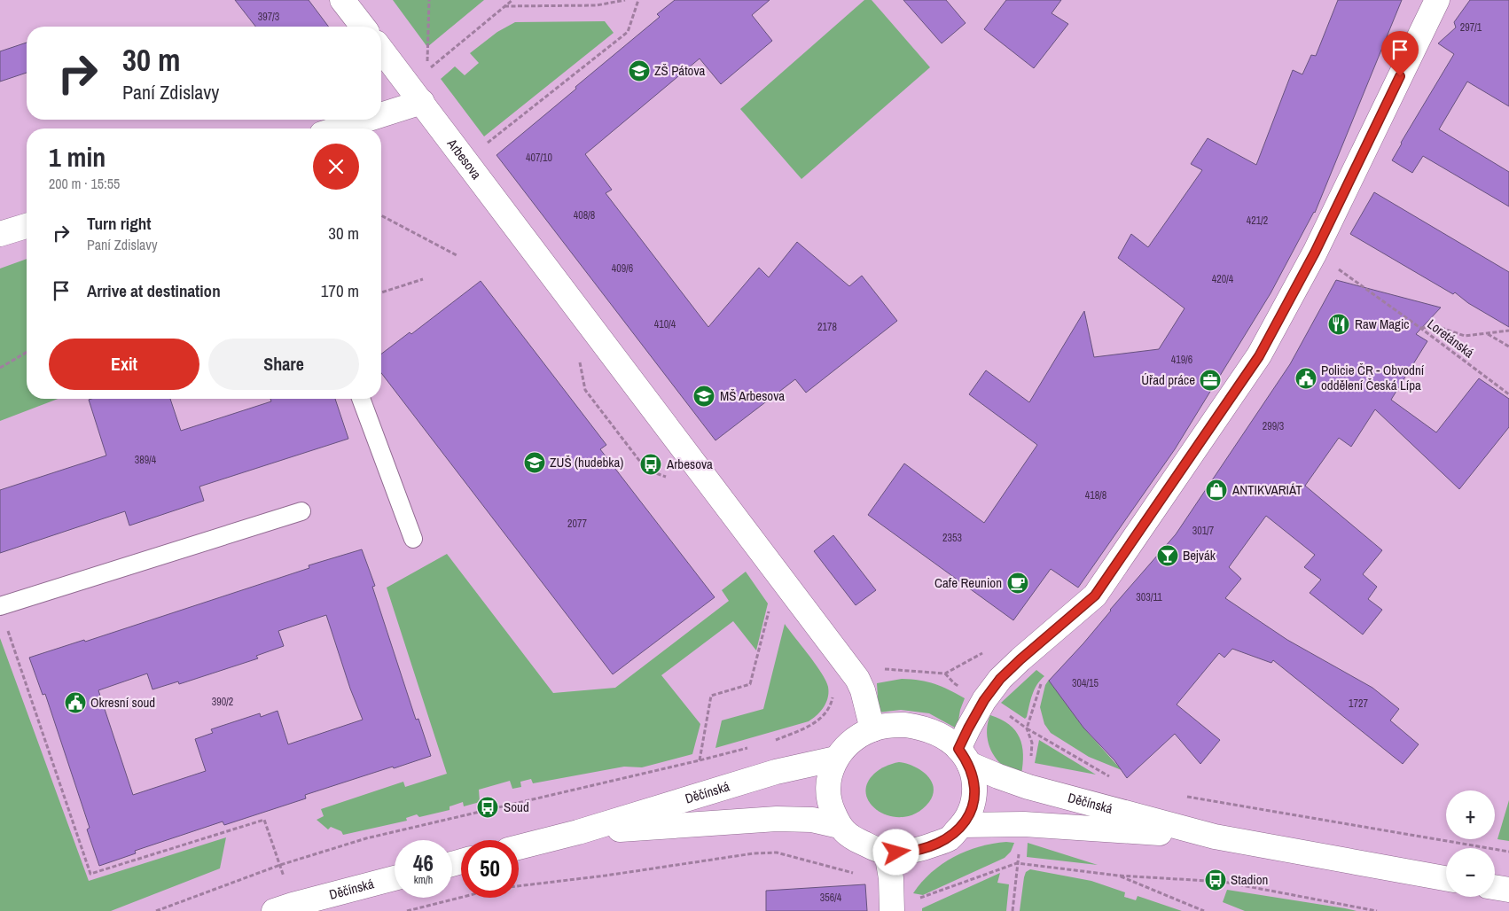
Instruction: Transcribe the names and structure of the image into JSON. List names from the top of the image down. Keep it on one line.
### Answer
{"streets":{"main road":["Arbesova","Děčínská"],"path":["Loretánská"]},"crossings":[["Arbesova","Děčínská"]],"places":{"school or university":["ZŠ Pátova","MŠ Arbesova","ZUŠ (hudebka)"],"restaurant":["Raw Magic"],"public building":["Policie ČR - Obvodní oddělení Česká Lípa","Okresní soud"],"office":["Úřad práce"],"bus stop":["Arbesova","Soud","Stadion"],"shop":["ANTIKVARIÁT"],"bar":["Bejvák"],"cafe":["Cafe Reunion"]},"house_numbers":["397/3","297/1","407/10","408/8","421/2","409/6","420/4","410/4","2178","419/6","299/3","389/4","418/8","2077","301/7","2353","303/11","304/15","390/2","1727","356/4"],"page":{"turn":["30 m","Paní Zdislavy"],"heading":["1 min","200 m · 15:55"],"list":[{"name":"Turn right","note":"Paní Zdislavy","value":"30 m"},{"name":"Arrive at destination","value":"170 m"}],"buttons":["Exit","Share"],"map_buttons":["+","−"],"speed":"46 km/h","limit":"50"}}
